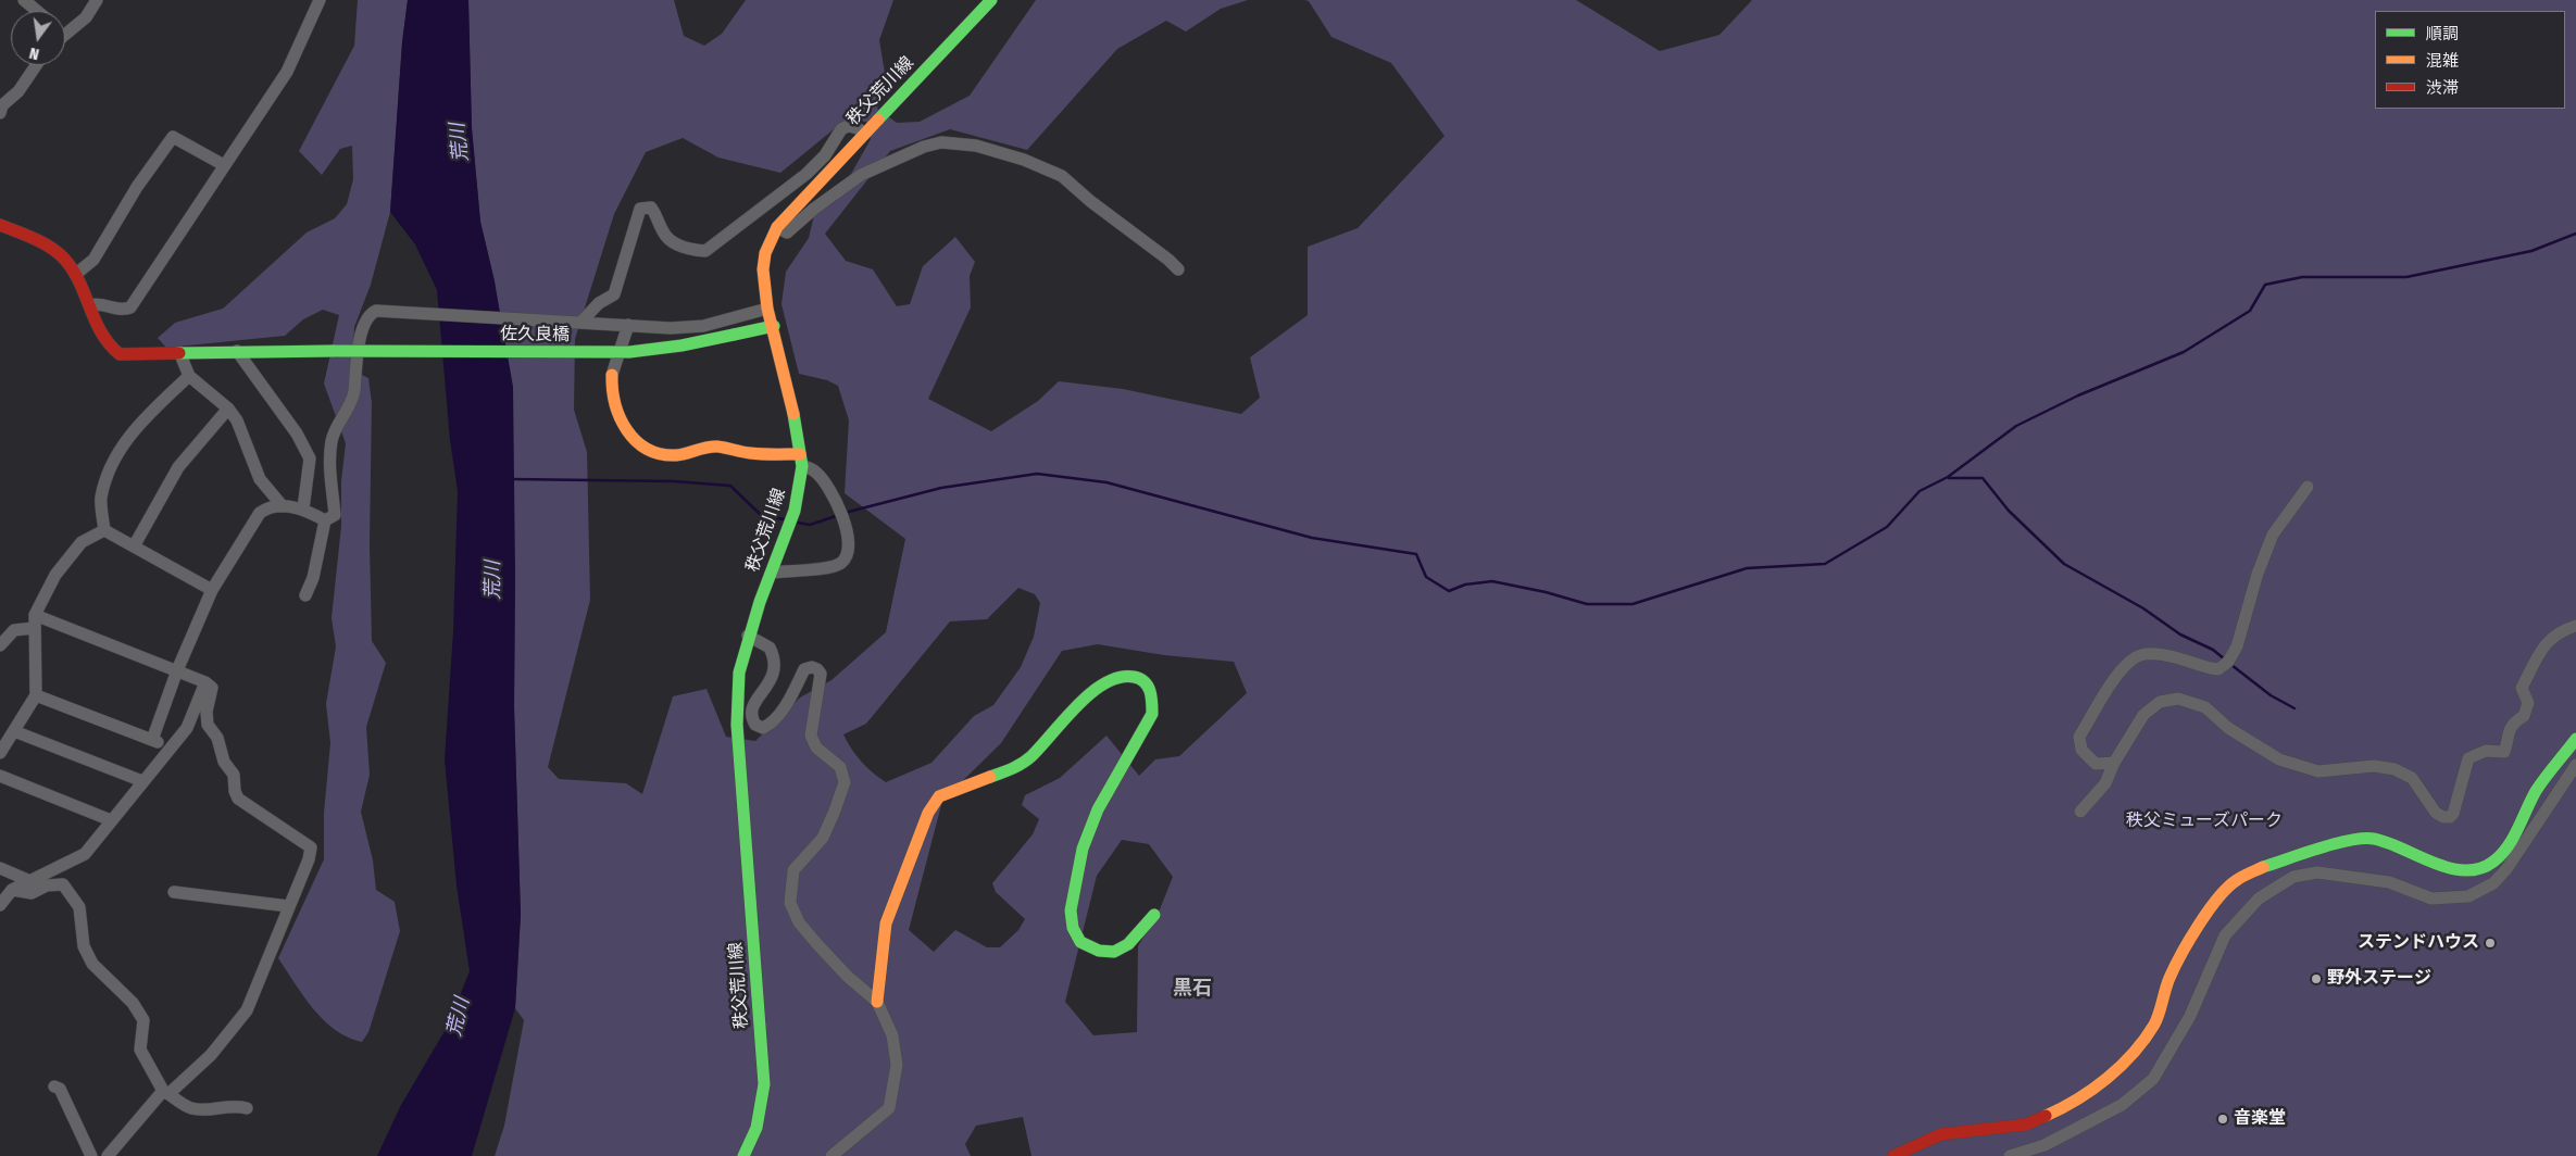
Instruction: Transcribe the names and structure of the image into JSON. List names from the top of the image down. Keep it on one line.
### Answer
{"streets":{"street":["秩父荒川線","佐久良橋"]},"crossings":[["秩父荒川線","佐久良橋"]],"districts":["黒石"],"water":["荒川"],"parks":["秩父ミューズパーク"],"places":["ステンドハウス","野外ステージ","音楽堂"],"legend":["順調","混雑","渋滞"],"north":"bottom"}
